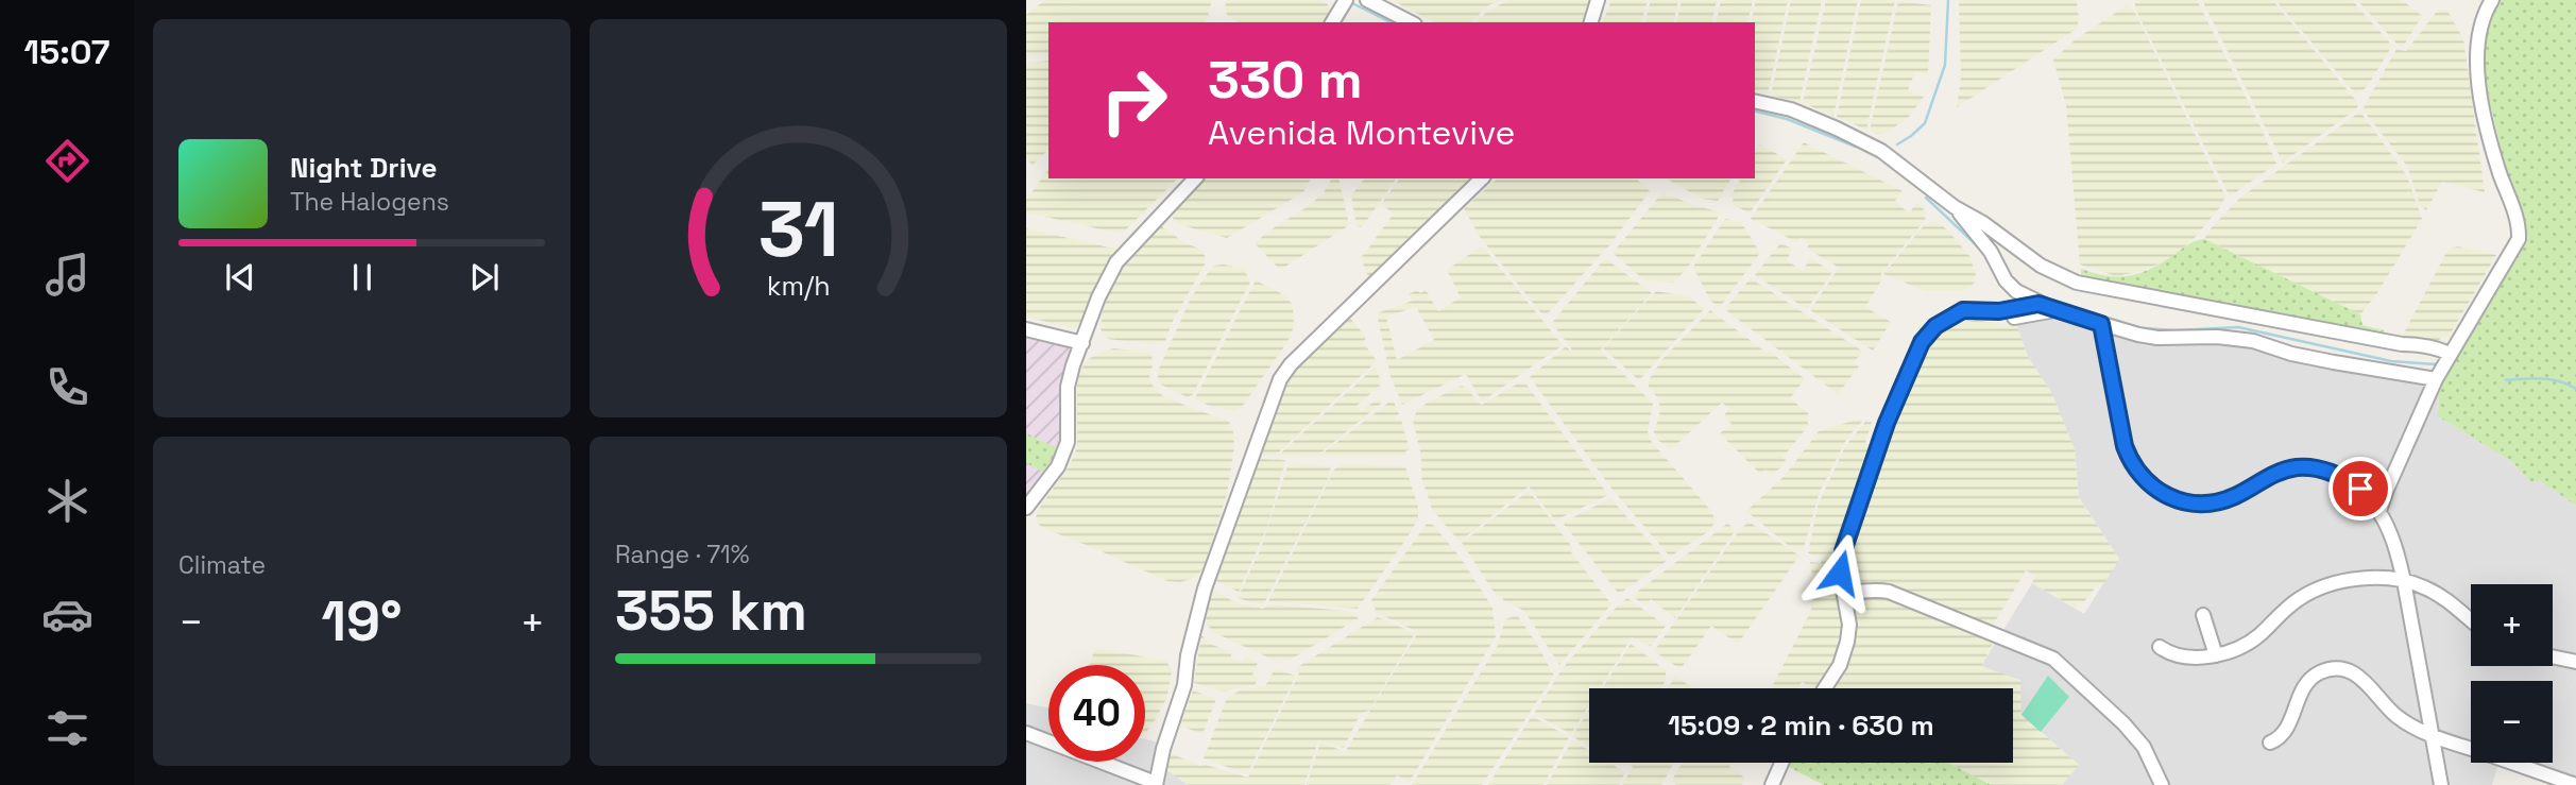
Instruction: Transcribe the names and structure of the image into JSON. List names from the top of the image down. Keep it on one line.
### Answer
{"page":{"tabs":"15:07","turn":["330 m","Avenida Montevive"],"song":["Night Drive","The Halogens"],"tile":["Climate",["Range · 71%","355 km"]],"map_buttons":["+","−"],"heat":["−","19°","+"],"limit":"40","trip":"15:09 · 2 min · 630 m","gauge":["31","km/h"]}}
